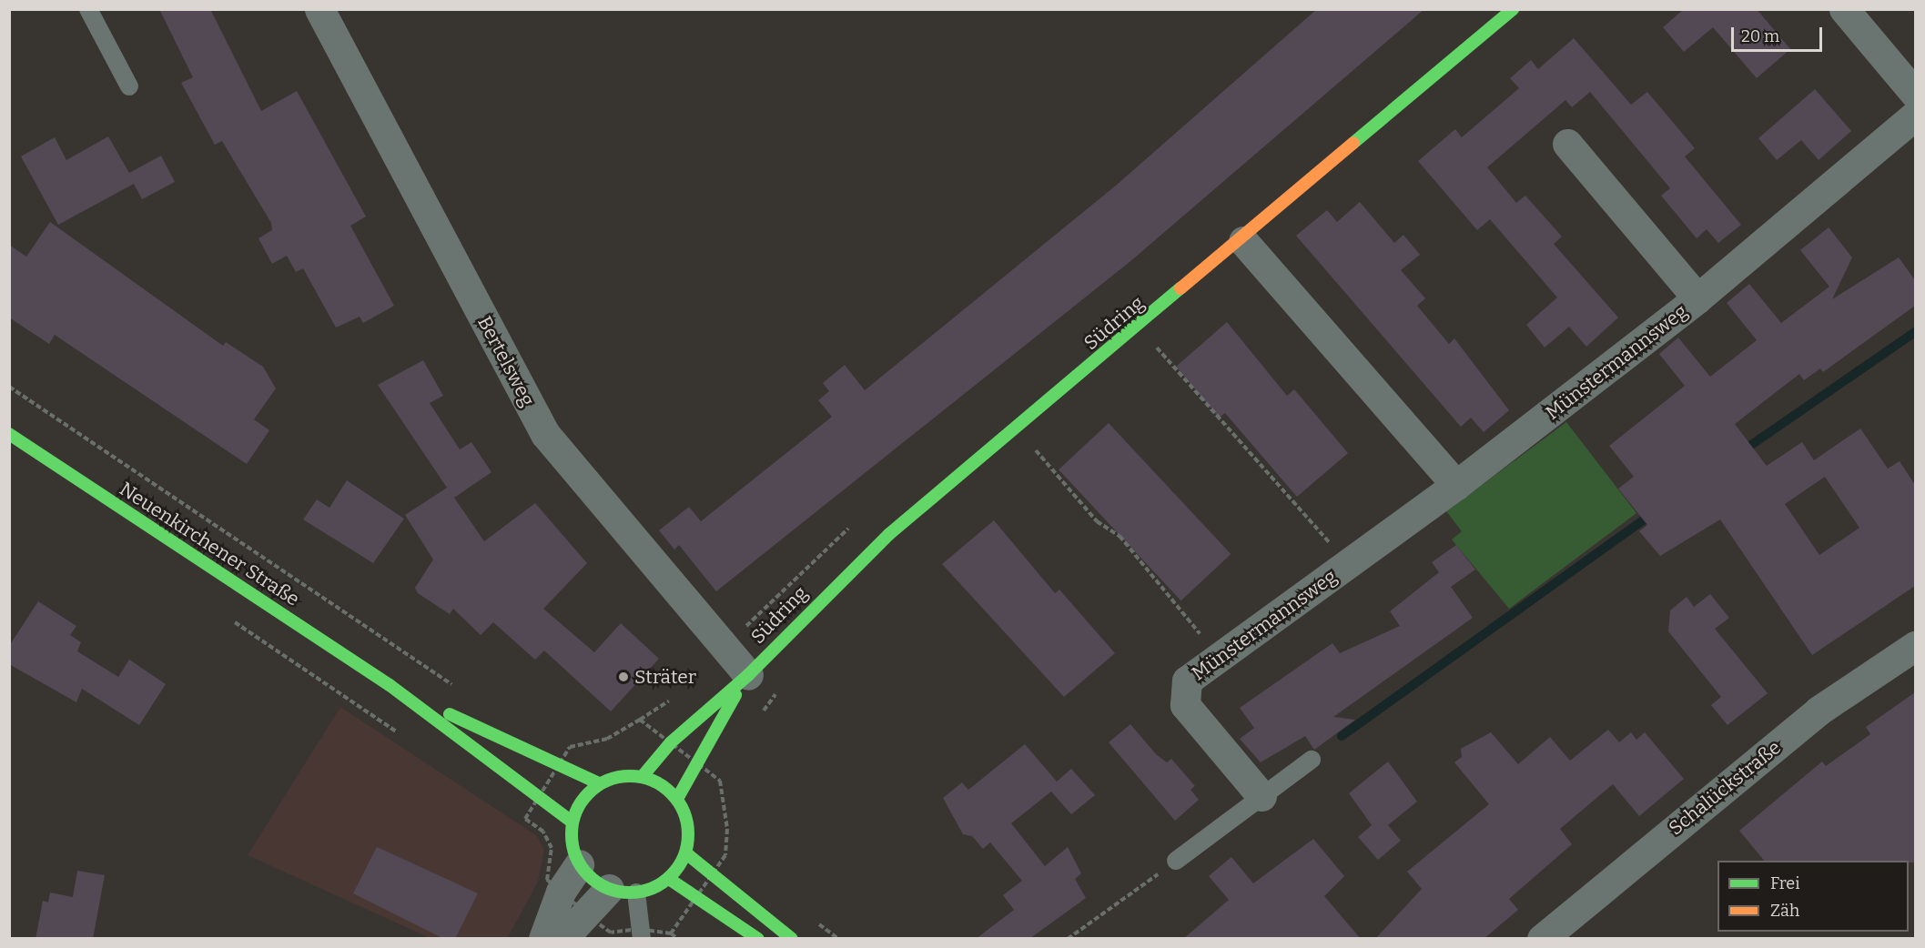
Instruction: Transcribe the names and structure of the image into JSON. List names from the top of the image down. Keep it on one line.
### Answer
{"streets":{"main road":["Südring","Neuenkirchener Straße"],"street":["Bertelsweg","Münstermannsweg","Schalückstraße"]},"crossings":[["Südring","Bertelsweg"],["Südring","Neuenkirchener Straße"]],"places":["Sträter"],"legend":["Frei","Zäh"],"scale_bar":"20 m"}
